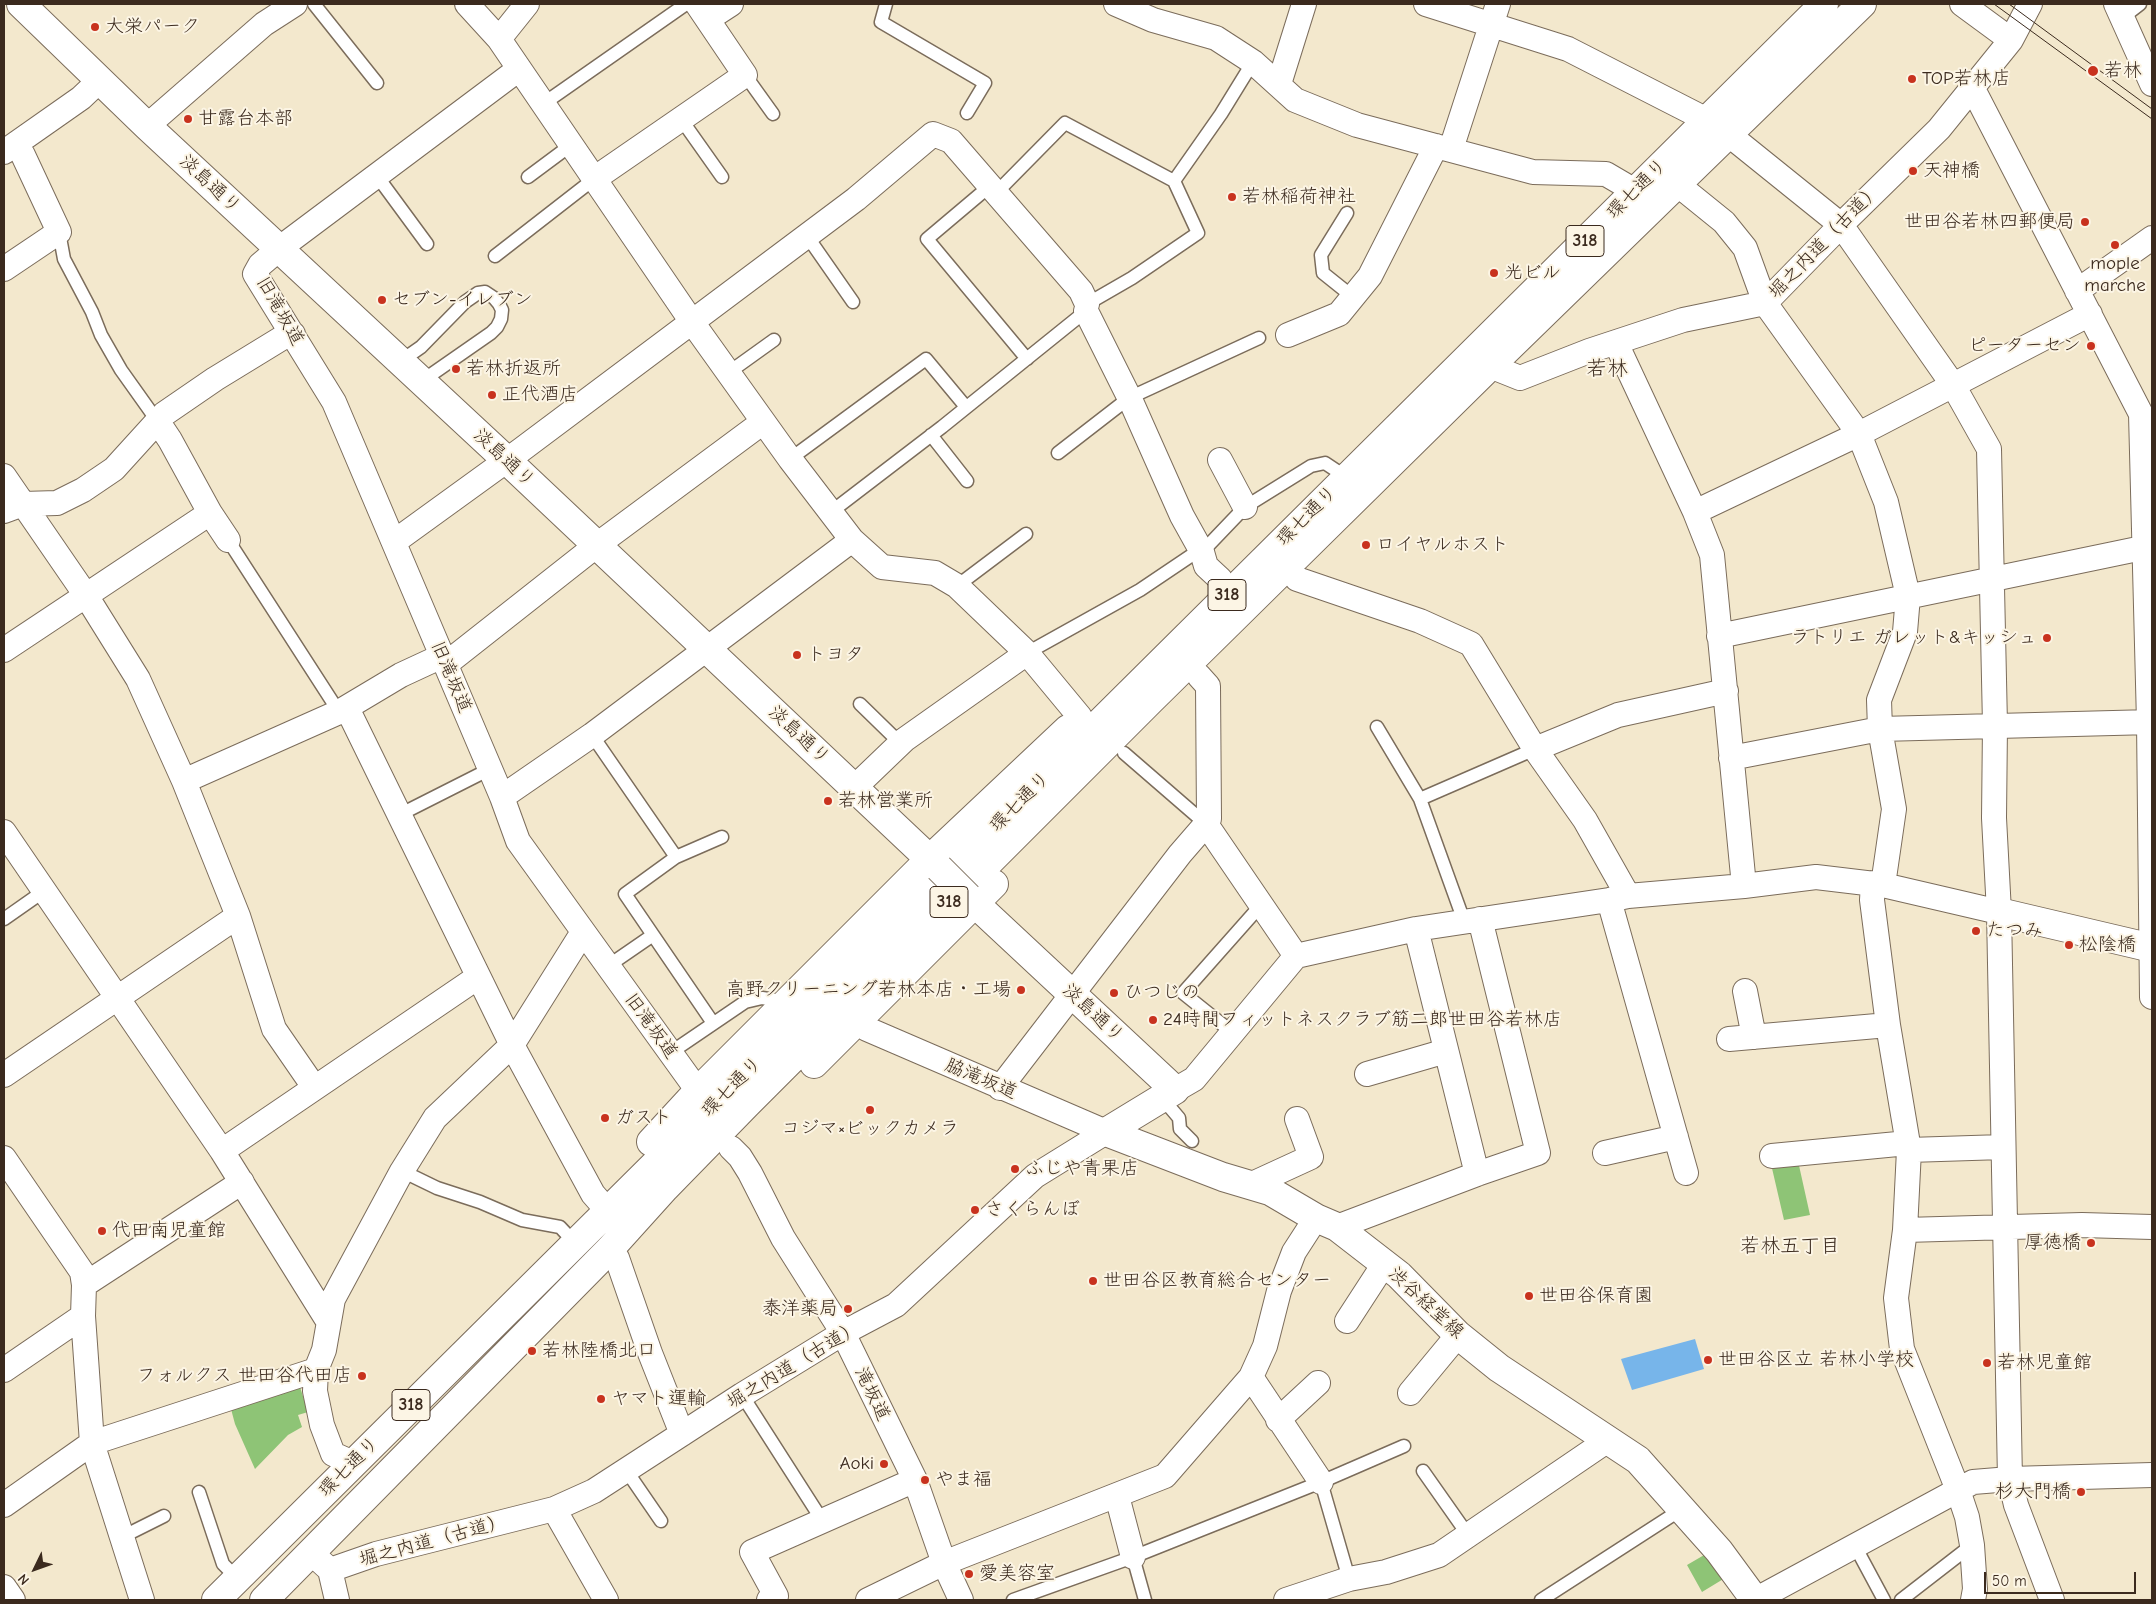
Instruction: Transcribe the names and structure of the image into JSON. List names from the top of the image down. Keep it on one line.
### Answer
{"streets":{"main road":["淡島通り","環七通り","318","渋谷経堂線"],"street":["堀之内道（古道）","旧滝坂道","脇滝坂道","滝坂道"]},"crossings":[["淡島通り","旧滝坂道"],["環七通り","堀之内道（古道）"],["堀之内道（古道）","脇滝坂道"],["堀之内道（古道）","渋谷経堂線"],["堀之内道（古道）","滝坂道"],["脇滝坂道","渋谷経堂線"]],"districts":["若林","若林五丁目"],"places":["大栄パーク","若林","TOP若林店","甘露台本部","天神橋","若林稲荷神社","世田谷若林四郵便局","mople marche","光ビル","セブン-イレブン","ピーターセン","若林折返所","正代酒店","ロイヤルホスト","ラトリエ ガレット&キッシュ","トヨタ","若林営業所","たつみ","松陰橋","高野クリーニング若林本店・工場","ひつじの","24時間フィットネスクラブ筋二郎世田谷若林店","コジマ×ビックカメラ","ガスト","ふじや青果店","さくらんぼ","代田南児童館","厚徳橋","世田谷区教育総合センター","世田谷保育園","泰洋薬局","若林陸橋北口","世田谷区立 若林小学校","若林児童館","フォルクス 世田谷代田店","ヤマト運輸","Aoki","やま福","杉大門橋","愛美容室"],"scale_bar":"50 m","north":"bottom left"}
